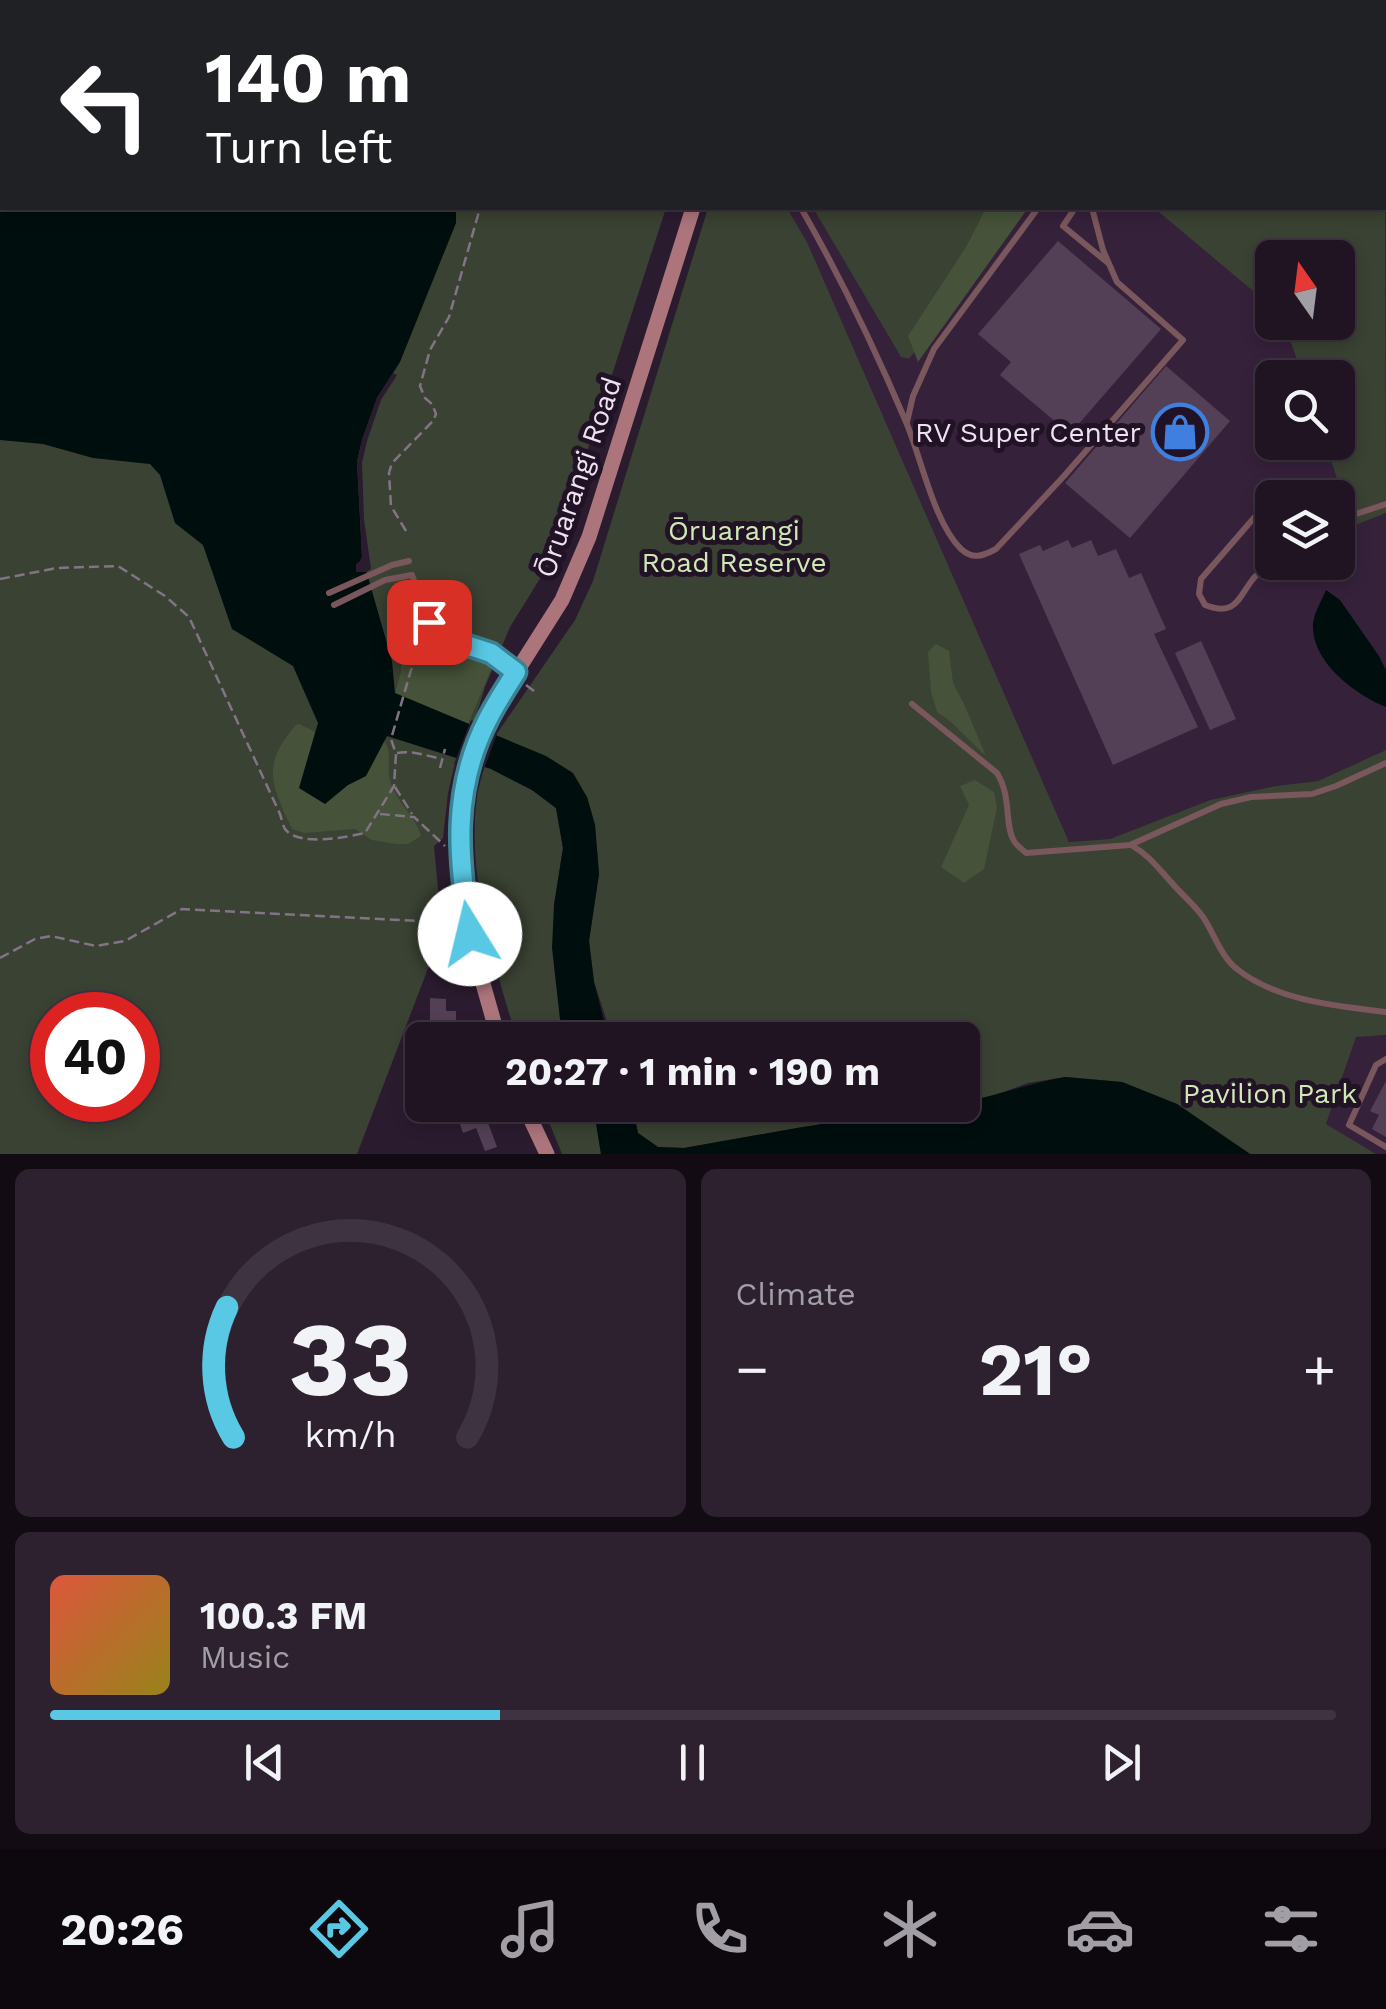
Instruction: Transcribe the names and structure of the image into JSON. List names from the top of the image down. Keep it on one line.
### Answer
{"streets":{"street":["Ōruarangi Road"]},"parks":["Ōruarangi Road Reserve","Pavilion Park"],"places":{"shop":["RV Super Center"]},"north":"top","page":{"turn":["140 m","Turn left"],"limit":"40","trip":"20:27 · 1 min · 190 m","tile":"Climate","heat":["−","21°","+"],"song":["100.3 FM","Music"],"tabs":"20:26","gauge":["33","km/h"]}}
